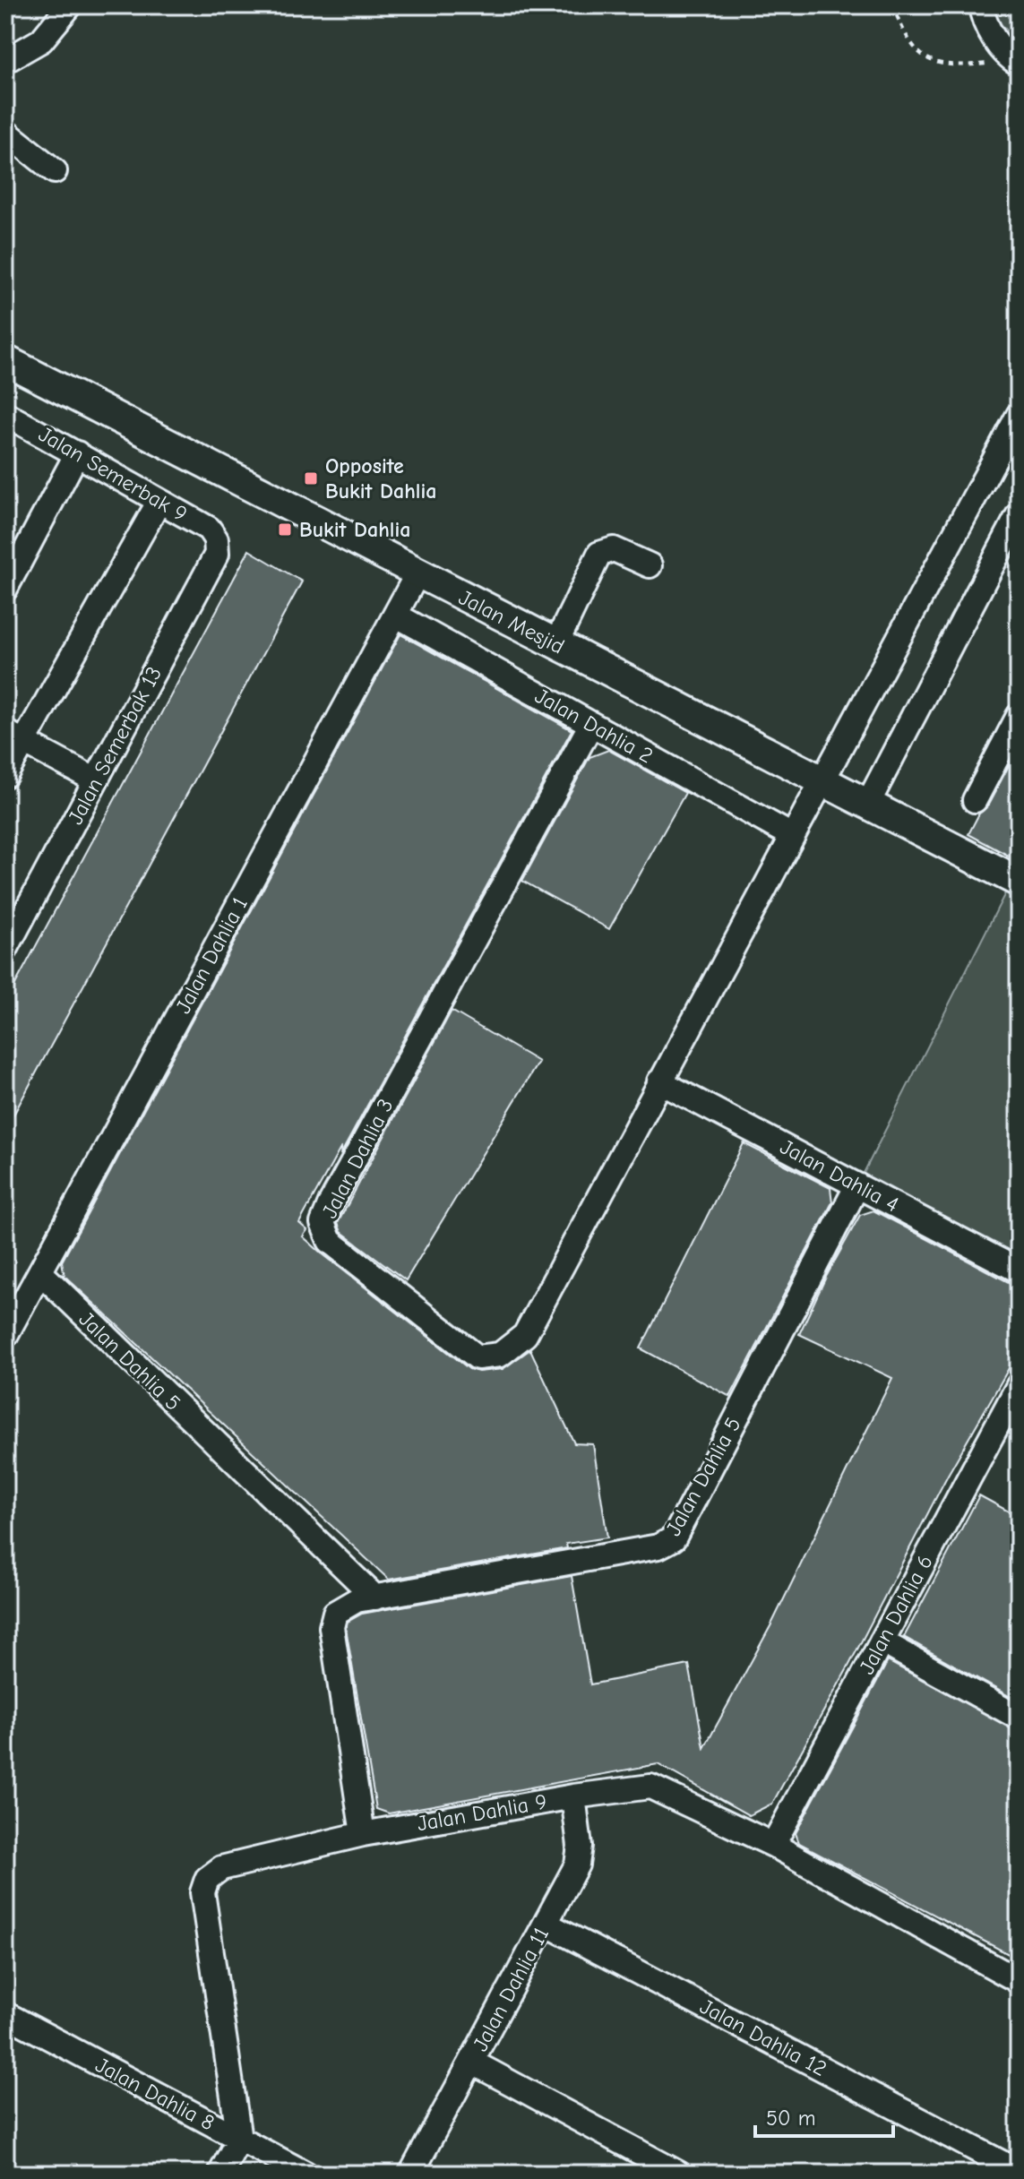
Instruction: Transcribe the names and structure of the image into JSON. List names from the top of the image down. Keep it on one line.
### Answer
{"streets":{"main road":["Jalan Mesjid"],"street":["Jalan Semerbak 9","Jalan Dahlia 2","Jalan Semerbak 13","Jalan Dahlia 1","Jalan Dahlia 3","Jalan Dahlia 4","Jalan Dahlia 5","Jalan Dahlia 6","Jalan Dahlia 9","Jalan Dahlia 11","Jalan Dahlia 12","Jalan Dahlia 8"]},"crossings":[["Jalan Semerbak 9","Jalan Semerbak 13"],["Jalan Mesjid","Jalan Dahlia 1"],["Jalan Dahlia 2","Jalan Dahlia 1"],["Jalan Dahlia 2","Jalan Dahlia 3"],["Jalan Dahlia 1","Jalan Dahlia 5"],["Jalan Dahlia 3","Jalan Dahlia 4"],["Jalan Dahlia 4","Jalan Dahlia 5"],["Jalan Dahlia 5","Jalan Dahlia 9"],["Jalan Dahlia 6","Jalan Dahlia 9"],["Jalan Dahlia 9","Jalan Dahlia 11"],["Jalan Dahlia 9","Jalan Dahlia 8"],["Jalan Dahlia 11","Jalan Dahlia 12"]],"places":{"transit":["Opposite Bukit Dahlia","Bukit Dahlia"]},"scale_bar":"50 m"}
